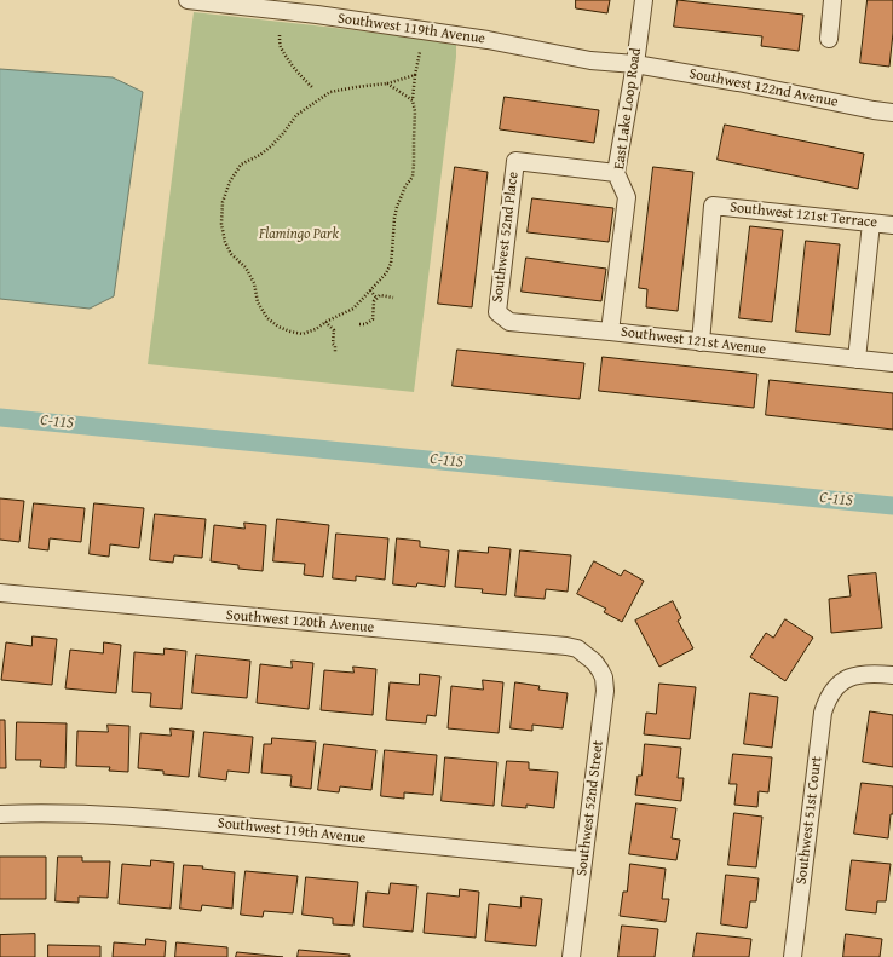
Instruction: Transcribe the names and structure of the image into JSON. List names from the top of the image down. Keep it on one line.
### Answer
{"streets":{"street":["Southwest 119th Avenue","Southwest 122nd Avenue","East Lake Loop Road","Southwest 121st Terrace","Southwest 52nd Place","Southwest 121st Avenue","Southwest 120th Avenue","Southwest 52nd Street","Southwest 51st Court"]},"crossings":[["Southwest 119th Avenue","Southwest 122nd Avenue"],["Southwest 119th Avenue","East Lake Loop Road"],["Southwest 119th Avenue","Southwest 52nd Street"],["Southwest 122nd Avenue","East Lake Loop Road"],["East Lake Loop Road","Southwest 52nd Place"],["East Lake Loop Road","Southwest 121st Avenue"],["Southwest 121st Terrace","Southwest 121st Avenue"],["Southwest 52nd Place","Southwest 121st Avenue"],["Southwest 120th Avenue","Southwest 52nd Street"]],"water":["C-11S"],"parks":["Flamingo Park"]}
